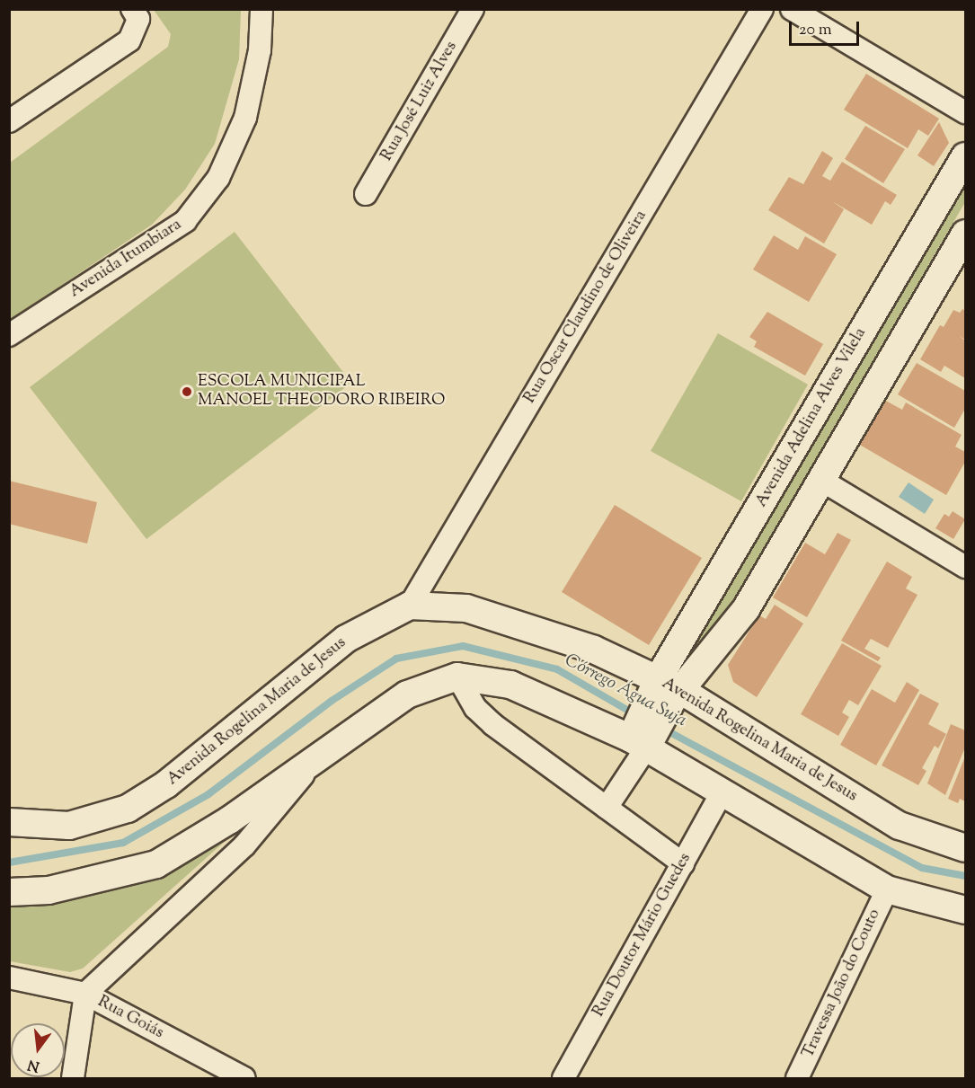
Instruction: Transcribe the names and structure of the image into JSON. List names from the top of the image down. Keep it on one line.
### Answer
{"streets":{"street":["Rua José Luiz Alves","Avenida Itumbiara","Rua Oscar Claudino de Oliveira","Avenida Adelina Alves Vilela","Avenida Rogelina Maria de Jesus","Rua Doutor Mário Guedes","Travessa João do Couto","Rua Goiás"]},"crossings":[["Rua Oscar Claudino de Oliveira","Avenida Rogelina Maria de Jesus"],["Avenida Adelina Alves Vilela","Avenida Rogelina Maria de Jesus"]],"water":["Córrego Água Suja"],"places":["ESCOLA MUNICIPAL MANOEL THEODORO RIBEIRO"],"scale_bar":"20 m","north":"bottom"}
